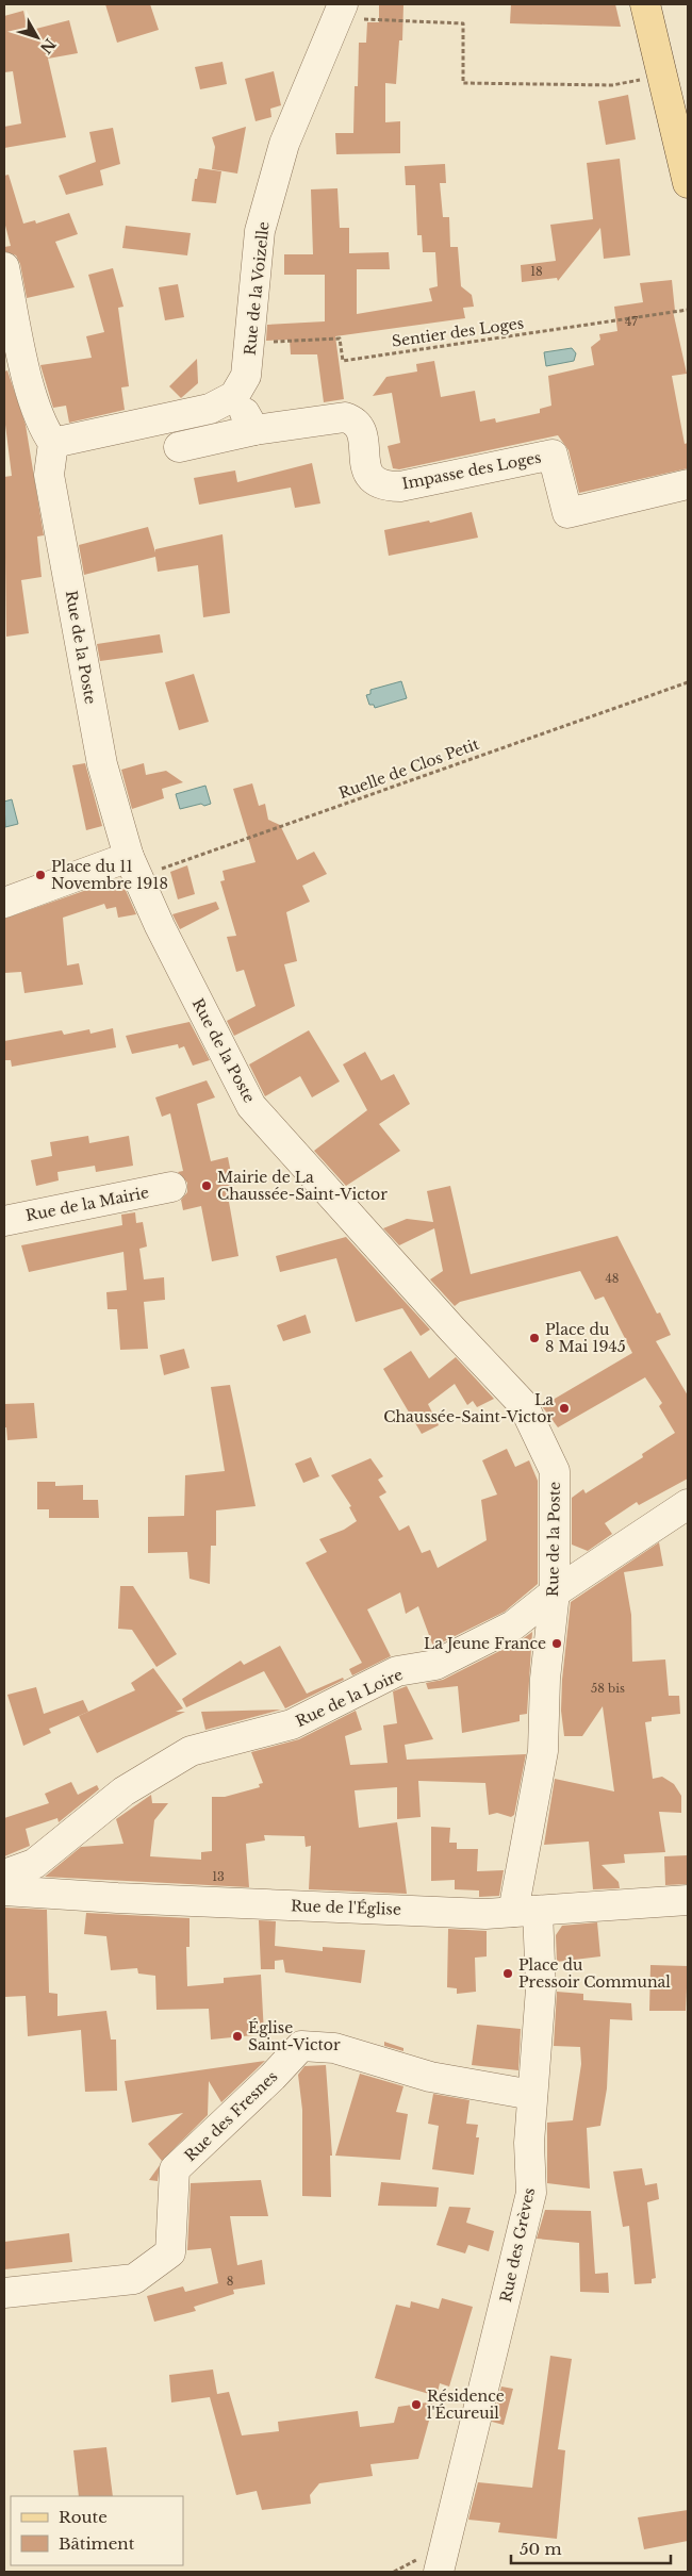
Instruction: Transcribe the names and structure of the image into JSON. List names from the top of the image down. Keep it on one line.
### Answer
{"streets":{"street":["Rue de la Voizelle","Impasse des Loges","Rue de la Poste","Rue de la Mairie","Rue de la Loire","Rue de l'Église","Rue des Fresnes","Rue des Grèves"],"path":["Sentier des Loges","Ruelle de Clos Petit"]},"crossings":[["Rue de la Voizelle","Sentier des Loges"],["Rue de la Poste","Ruelle de Clos Petit"],["Rue de la Poste","Rue de la Loire"],["Rue de la Poste","Rue de l'Église"],["Rue de la Poste","Rue des Grèves"],["Rue de l'Église","Rue des Grèves"],["Rue des Fresnes","Rue des Grèves"]],"places":["Place du 11 Novembre 1918","Mairie de La Chaussée-Saint-Victor","Place du 8 Mai 1945","La Chaussée-Saint-Victor","La Jeune France","Place du Pressoir Communal","Église Saint-Victor","Résidence l'Écureuil"],"house_numbers":["18","47","48","58 bis","13","8"],"legend":["Route","Bâtiment"],"scale_bar":"50 m","north":"bottom right"}
